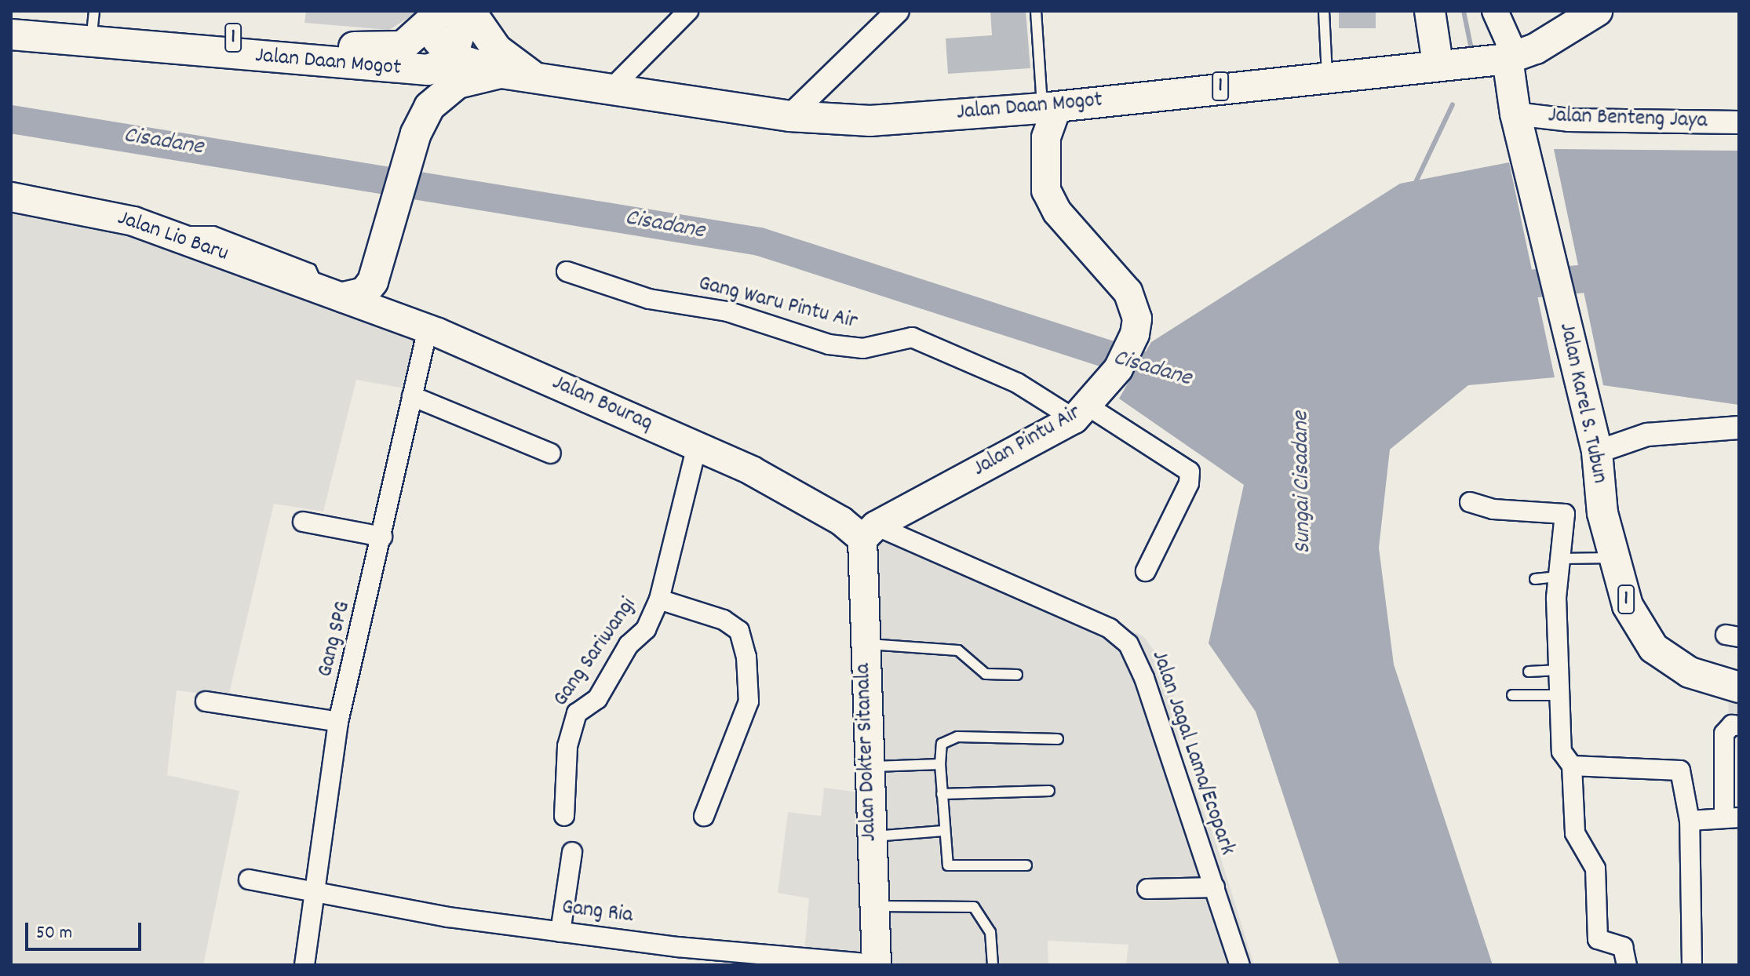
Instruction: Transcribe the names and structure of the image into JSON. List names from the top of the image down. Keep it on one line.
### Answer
{"streets":{"highway":["1","Jalan Daan Mogot","Jalan Karel S. Tubun"],"main road":["Jalan Lio Baru","Jalan Bouraq","Jalan Pintu Air","Jalan Dokter Sitanala"],"street":["Jalan Benteng Jaya","Gang Waru Pintu Air","Gang SPG","Gang Sariwangi","Jalan Jagal Lama/Ecopark","Gang Ria"]},"crossings":[["Jalan Daan Mogot","Jalan Karel S. Tubun"],["Jalan Daan Mogot","Jalan Pintu Air"],["Jalan Benteng Jaya","Jalan Karel S. Tubun"],["Jalan Lio Baru","Jalan Bouraq"],["Gang Waru Pintu Air","Jalan Pintu Air"],["Jalan Bouraq","Jalan Pintu Air"],["Jalan Bouraq","Gang SPG"],["Jalan Bouraq","Gang Sariwangi"],["Jalan Bouraq","Jalan Dokter Sitanala"],["Jalan Bouraq","Jalan Jagal Lama/Ecopark"],["Jalan Pintu Air","Jalan Dokter Sitanala"],["Jalan Pintu Air","Jalan Jagal Lama/Ecopark"],["Gang SPG","Gang Ria"],["Jalan Dokter Sitanala","Jalan Jagal Lama/Ecopark"],["Jalan Dokter Sitanala","Gang Ria"]],"water":["Cisadane","Sungai Cisadane"],"scale_bar":"50 m"}
